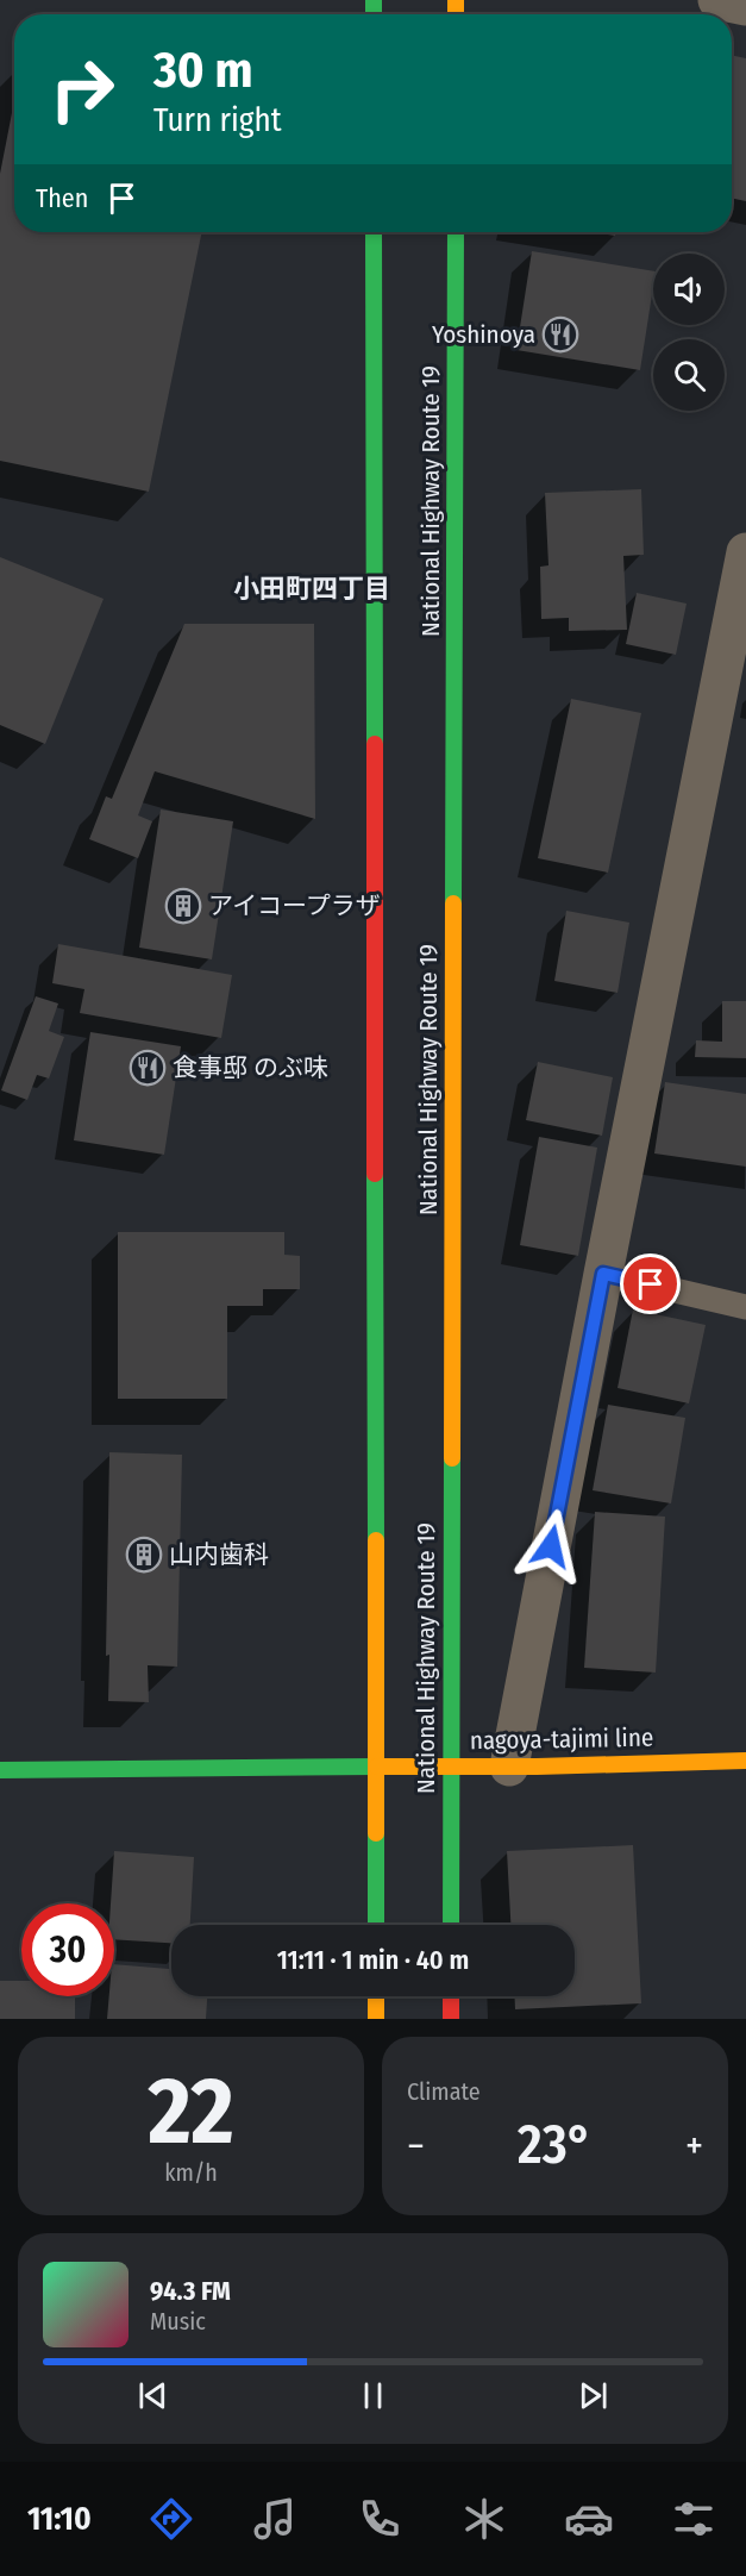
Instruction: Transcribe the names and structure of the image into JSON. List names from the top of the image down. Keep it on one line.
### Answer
{"streets":{"main road":["National Highway Route 19","nagoya-tajimi line"]},"crossings":[["National Highway Route 19","nagoya-tajimi line"]],"districts":["小田町四丁目"],"places":{"restaurant":["Yoshinoya","食事邸 のぶ味"],"building":["アイコープラザ","山内歯科"]},"page":{"turn":["30 m","Turn right"],"then":"Then","limit":"30","trip":"11:11 · 1 min · 40 m","tile":[["22","km/h"],"Climate"],"heat":["−","23°","+"],"song":["94.3 FM","Music"],"tabs":"11:10"}}
